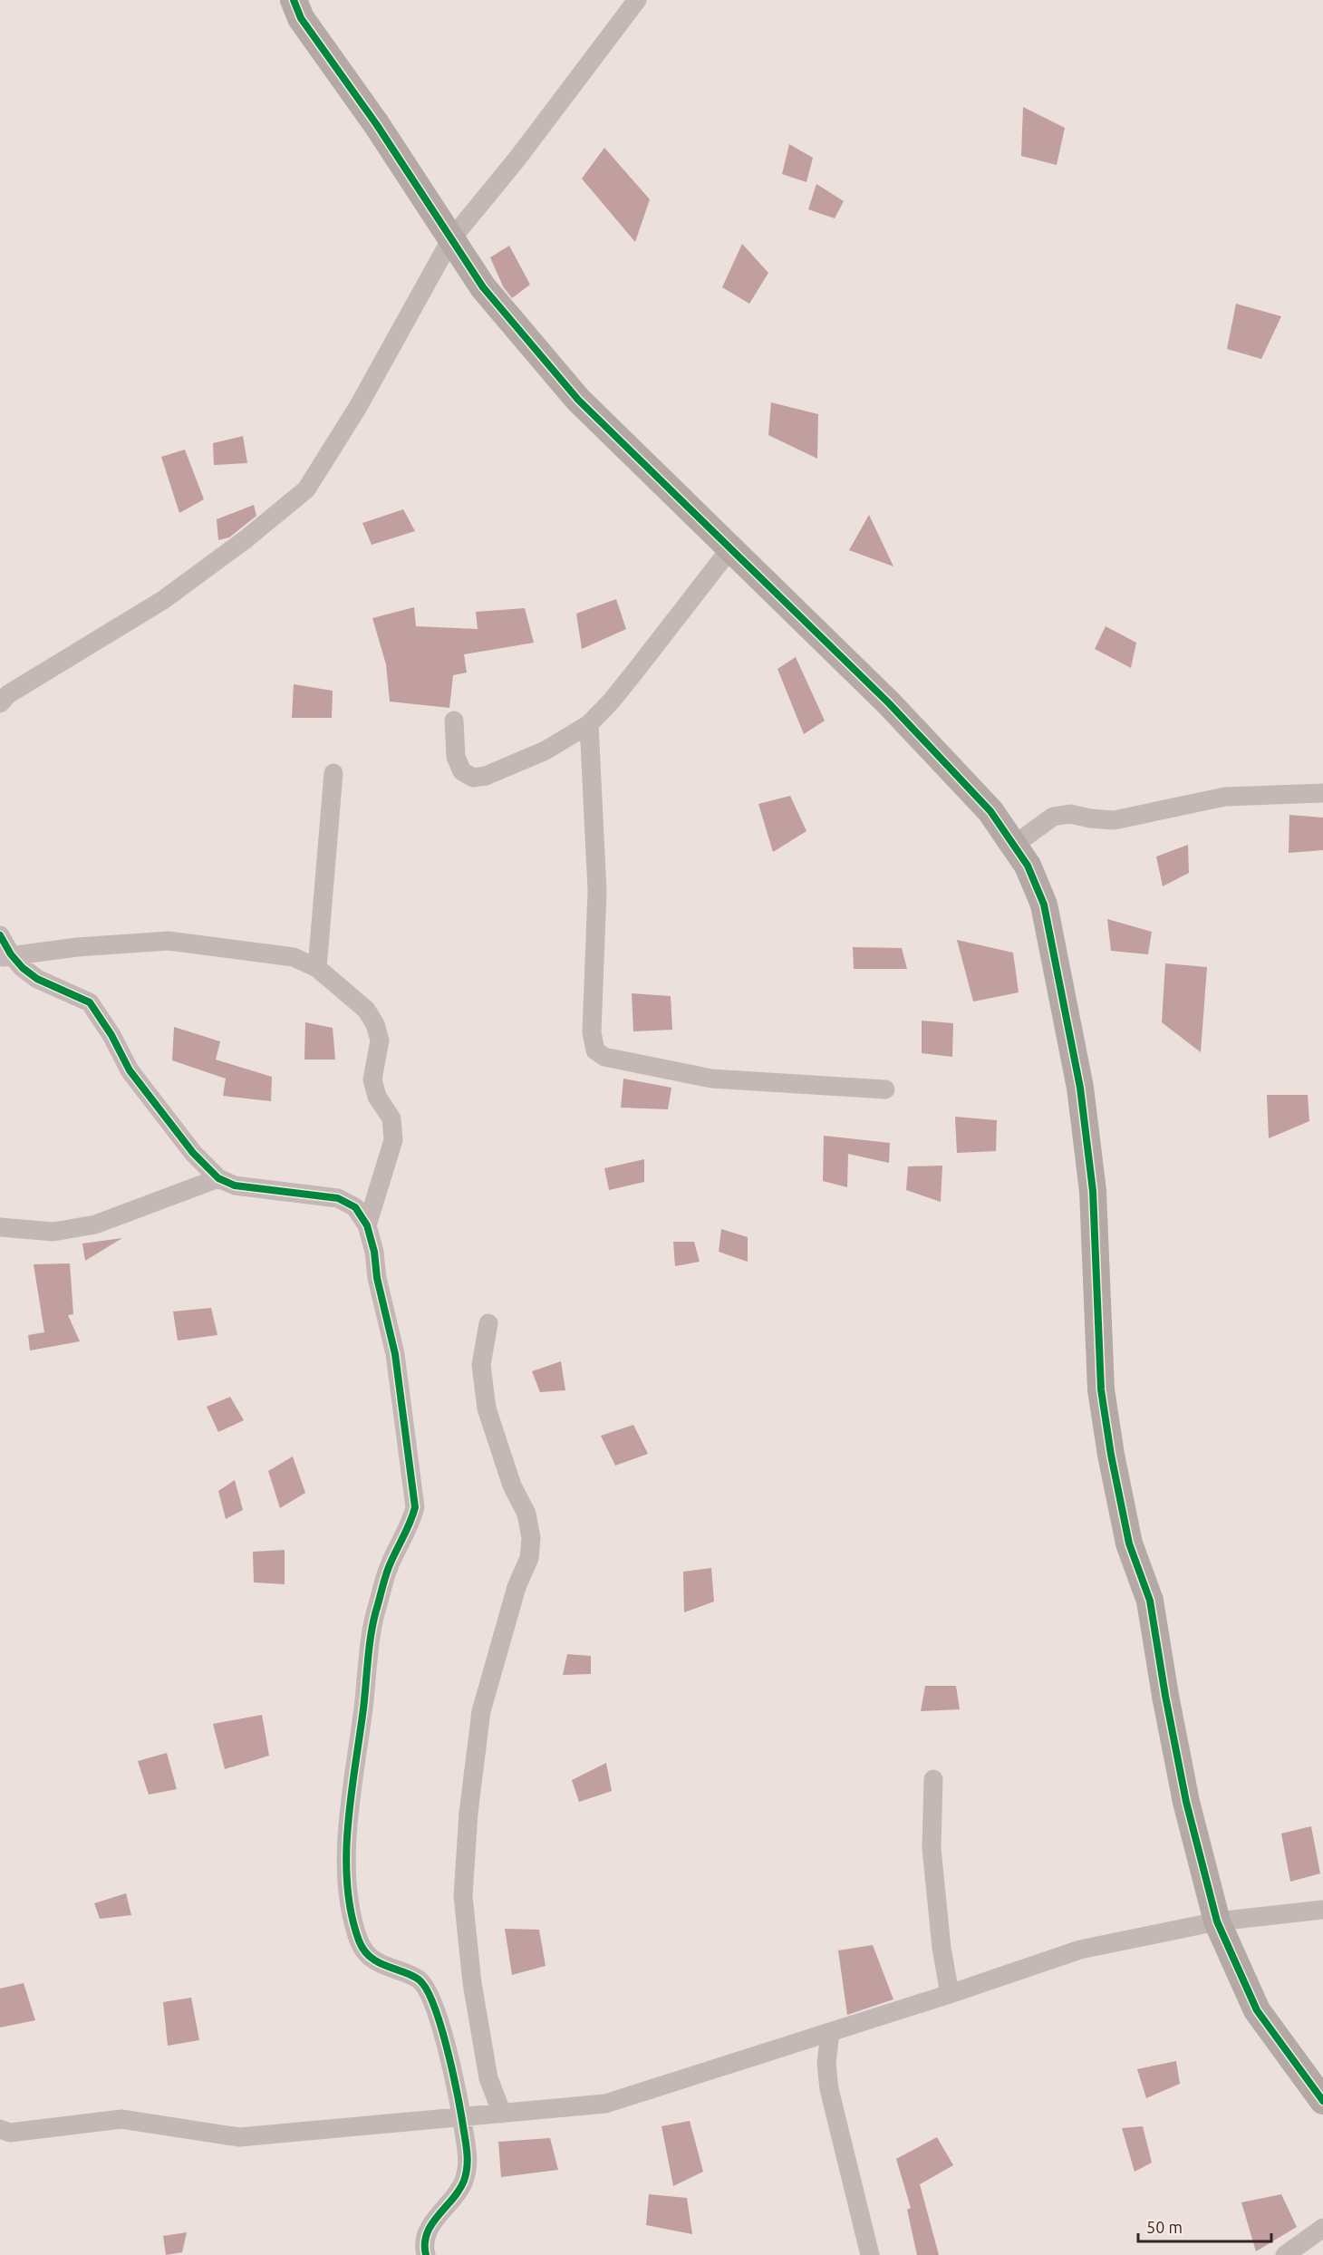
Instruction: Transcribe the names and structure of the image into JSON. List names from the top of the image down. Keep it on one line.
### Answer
{"scale_bar":"50 m"}
